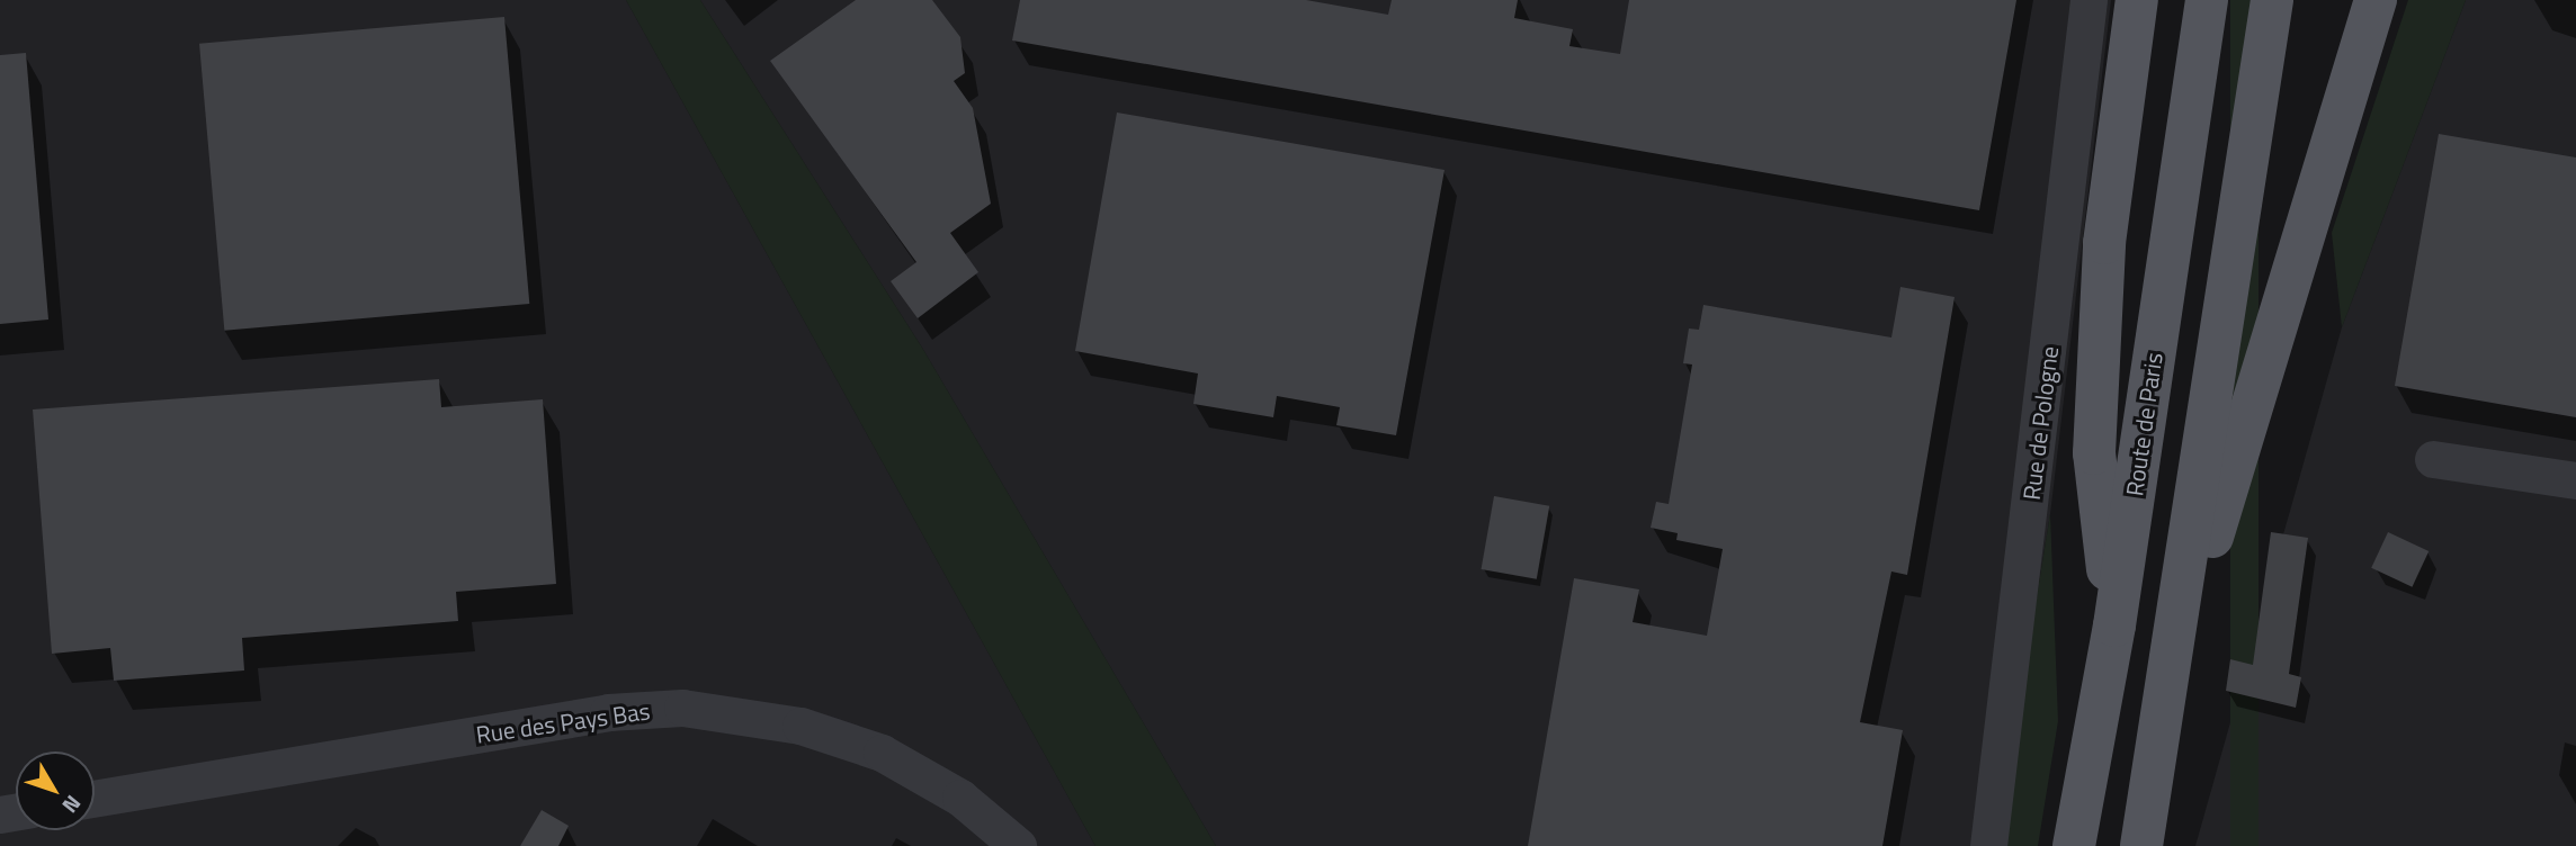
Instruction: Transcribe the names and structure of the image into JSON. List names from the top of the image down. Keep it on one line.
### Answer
{"streets":{"main road":["Route de Paris"],"street":["Rue de Pologne","Rue des Pays Bas"]},"north":"bottom right"}
